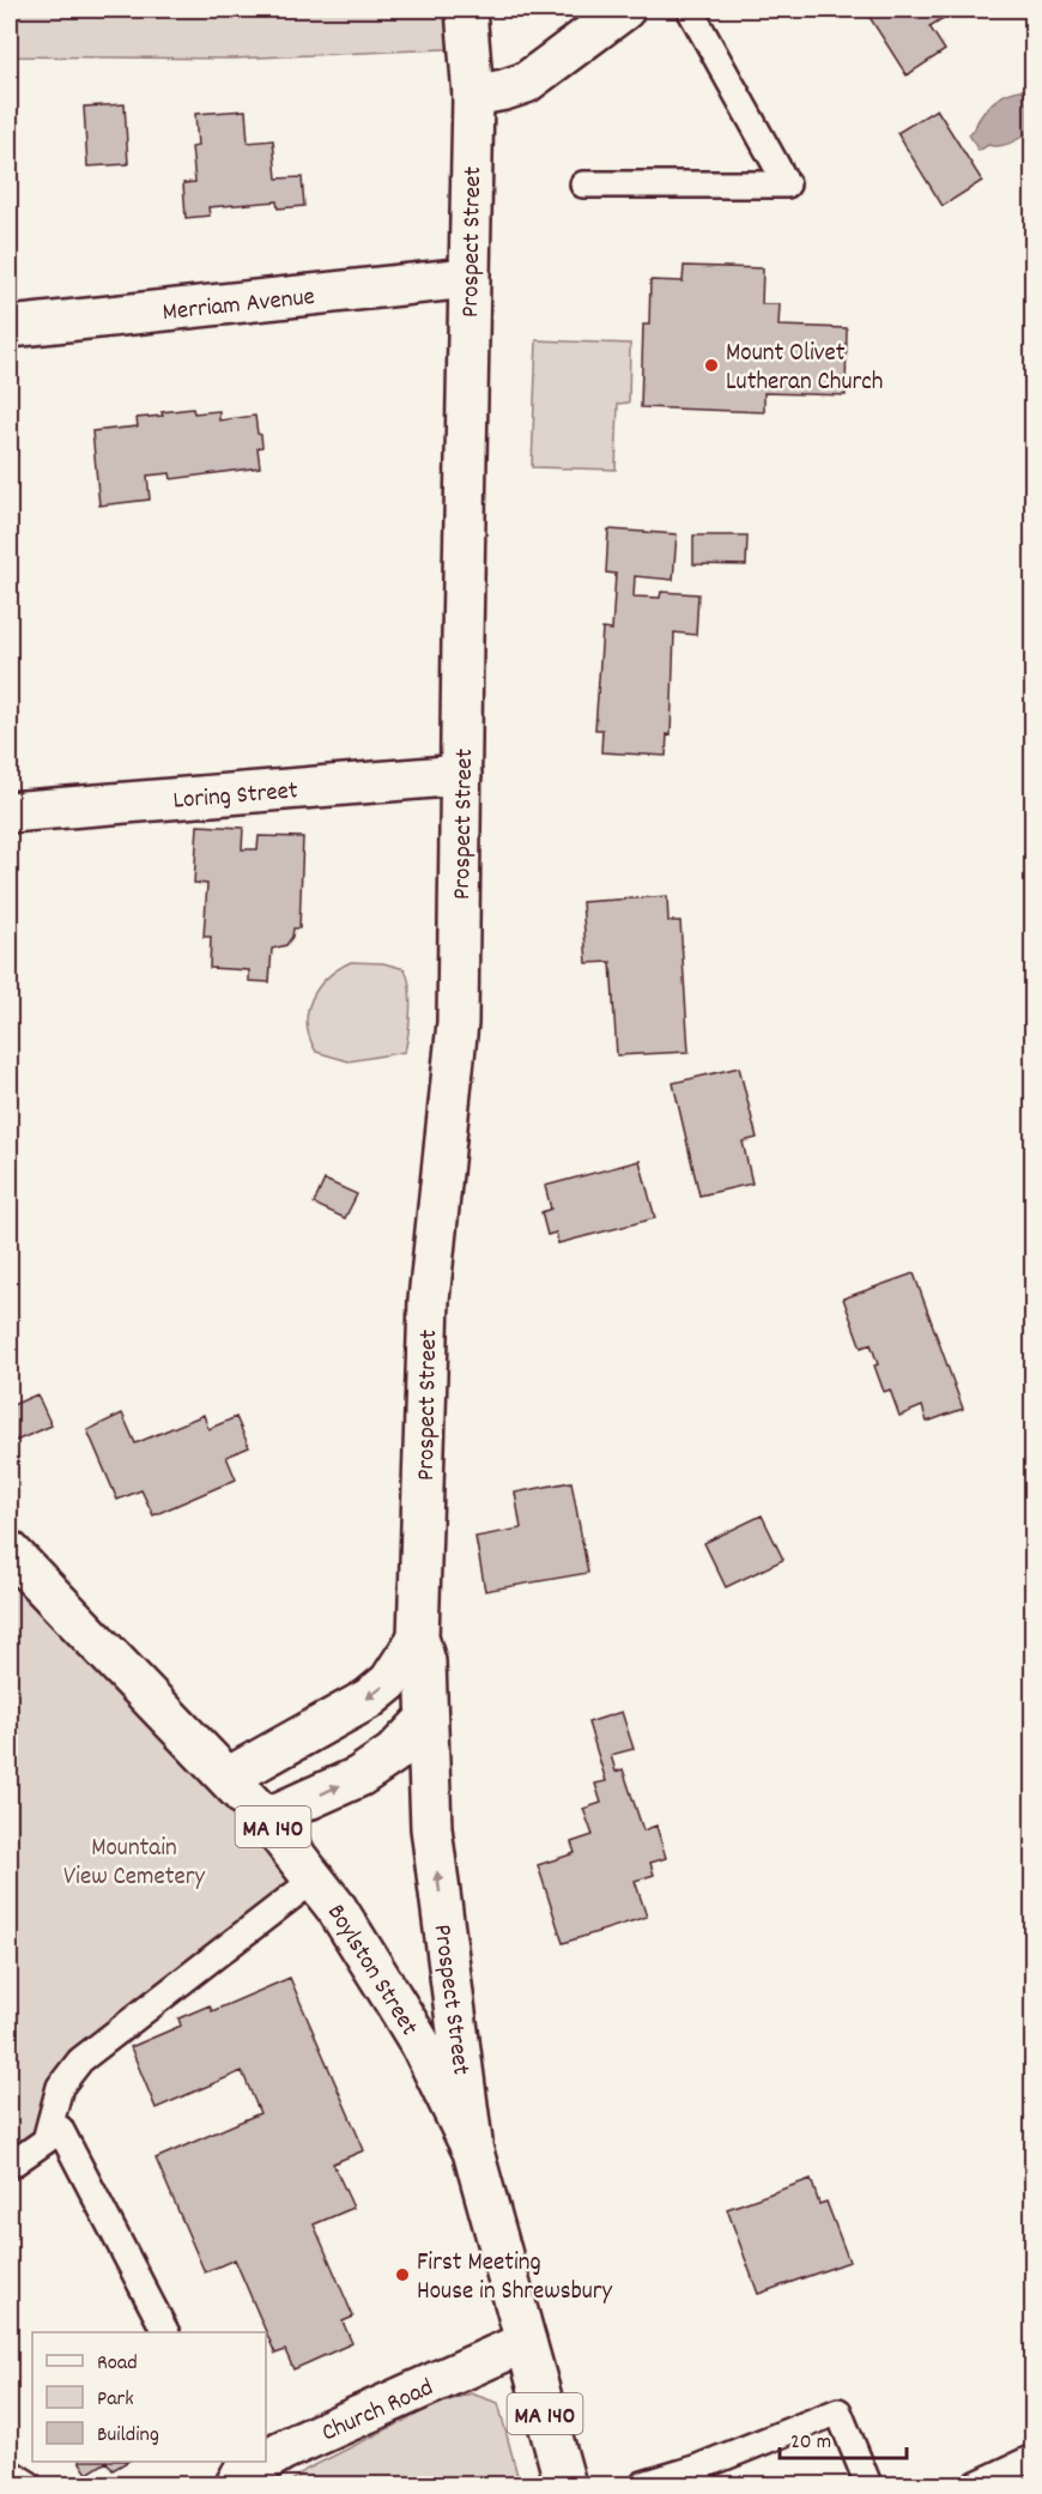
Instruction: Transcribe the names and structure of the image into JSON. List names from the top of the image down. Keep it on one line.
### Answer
{"streets":{"street":["Prospect Street","Merriam Avenue","Loring Street","MA 140","Boylston Street","Church Road"]},"crossings":[["Prospect Street","Merriam Avenue"],["Prospect Street","Loring Street"],["Prospect Street","Boylston Street"],["Boylston Street","Church Road"]],"parks":["Mountain View Cemetery"],"places":["Mount Olivet Lutheran Church","First Meeting House in Shrewsbury"],"legend":["Road","Park","Building"],"scale_bar":"20 m"}
